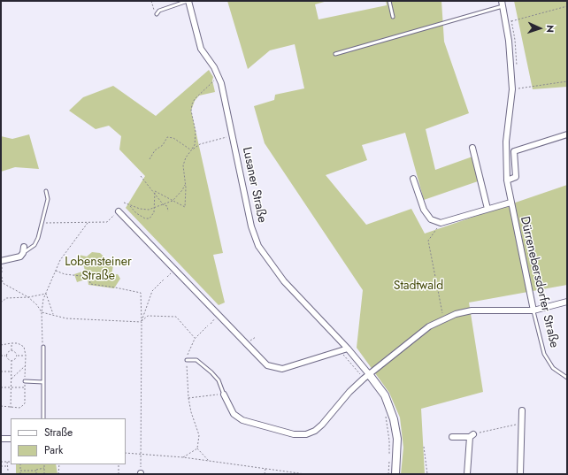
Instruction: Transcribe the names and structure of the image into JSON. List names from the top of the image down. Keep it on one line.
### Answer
{"streets":{"street":["Lusaner Straße","Dürrenebersdorfer Straße"]},"parks":["Lobensteiner Straße","Stadtwald"],"legend":["Straße","Park"],"north":"right"}
